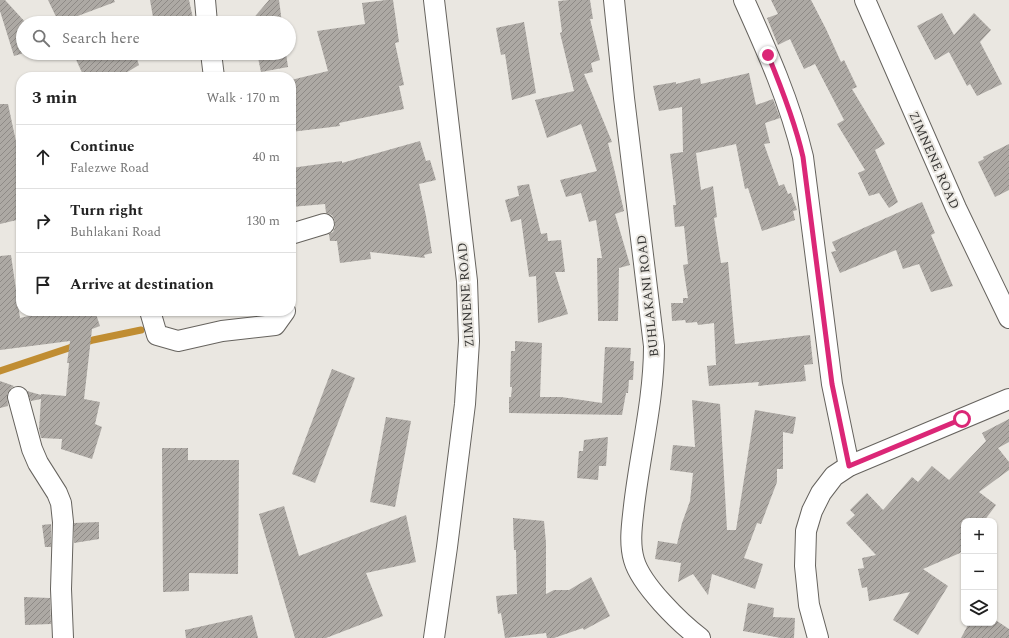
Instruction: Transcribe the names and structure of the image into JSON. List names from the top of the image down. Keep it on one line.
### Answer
{"streets":{"street":["ZIMNENE ROAD","BUHLAKANI ROAD"]},"page":{"search":"Search here","heading":["3 min","Walk · 170 m"],"list":[["Continue","Falezwe Road","40 m"],["Turn right","Buhlakani Road","130 m"],"Arrive at destination"],"map_buttons":["+","−"]}}
